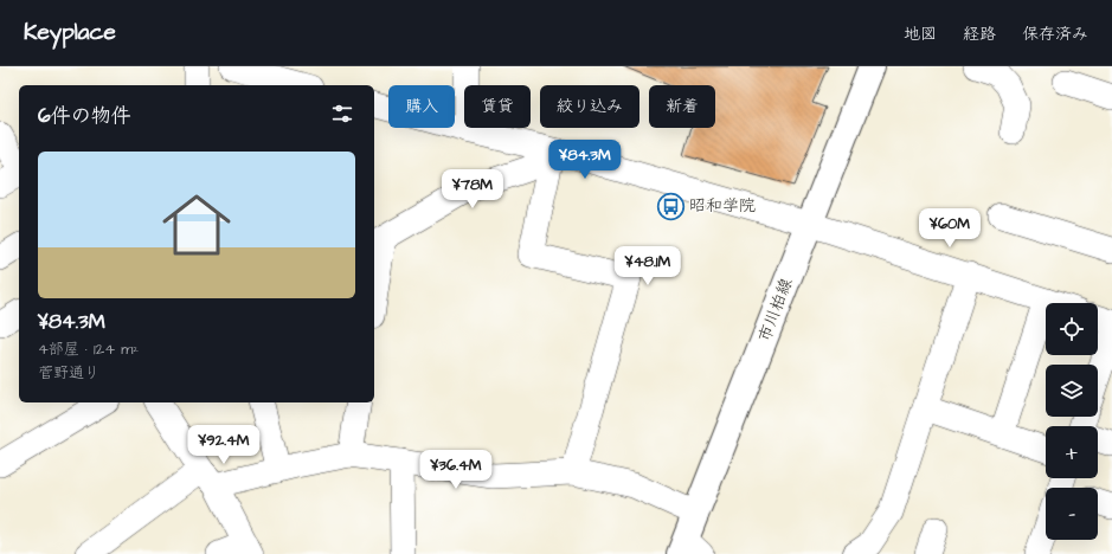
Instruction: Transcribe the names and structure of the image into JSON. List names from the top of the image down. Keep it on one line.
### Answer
{"streets":{"main road":["市川柏線"]},"places":{"bus stop":["昭和学院"]},"page":{"header":"Keyplace","nav":["地図","経路","保存済み"],"chip":["購入","賃貸","絞り込み","新着"],"heading":"6件の物件","price":["¥84.3M","¥78M","¥60M","¥48.1M","¥92.4M","¥36.4M"],"list":[{"name":"¥84.3M","note":"4部屋 · 124 m² · 菅野通り"}],"map_buttons":["+","−"]}}
